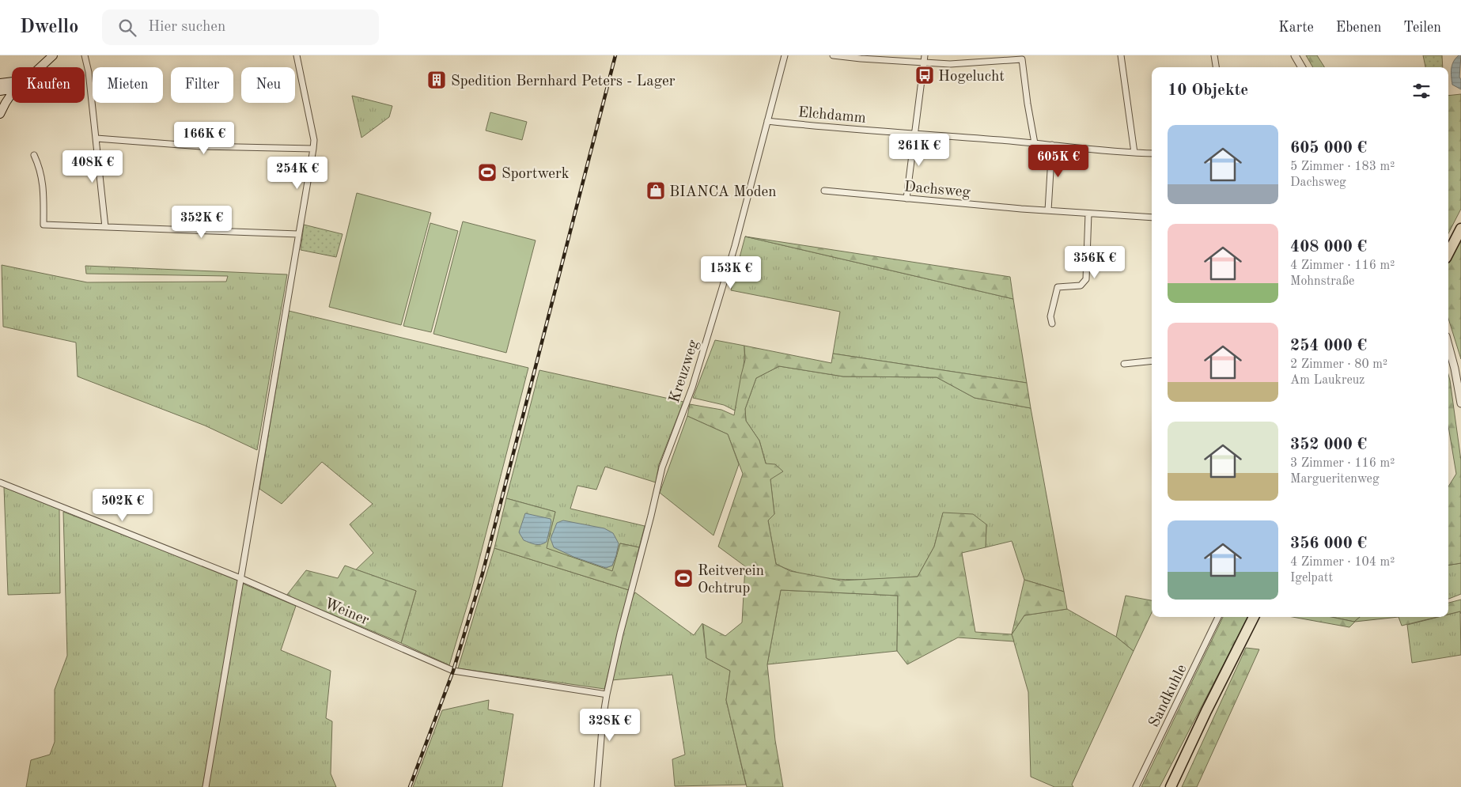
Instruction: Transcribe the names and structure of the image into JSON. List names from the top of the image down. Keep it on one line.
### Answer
{"streets":{"street":["Elchdamm","Dachsweg","Kreuzweg","Weiner","Sandkuhle"]},"crossings":[["Elchdamm","Kreuzweg"],["Kreuzweg","Weiner"]],"places":{"bus stop":["Hogelucht"],"building":["Spedition Bernhard Peters - Lager"],"sports":["Sportwerk","Reitverein Ochtrup"],"shop":["BIANCA Moden"]},"page":{"header":"Dwello","search":"Hier suchen","nav":["Karte","Ebenen","Teilen"],"chip":["Kaufen","Mieten","Filter","Neu"],"heading":"10 Objekte","list":[{"name":"605 000 €","note":"5 Zimmer · 183 m² · Dachsweg"},{"name":"408 000 €","note":"4 Zimmer · 116 m² · Mohnstraße"},{"name":"254 000 €","note":"2 Zimmer · 80 m² · Am Laukreuz"},{"name":"352 000 €","note":"3 Zimmer · 116 m² · Margueritenweg"},{"name":"356 000 €","note":"4 Zimmer · 104 m² · Igelpatt"}],"price":["166K €","261K €","605K €","408K €","254K €","352K €","356K €","153K €","502K €","328K €"]}}
